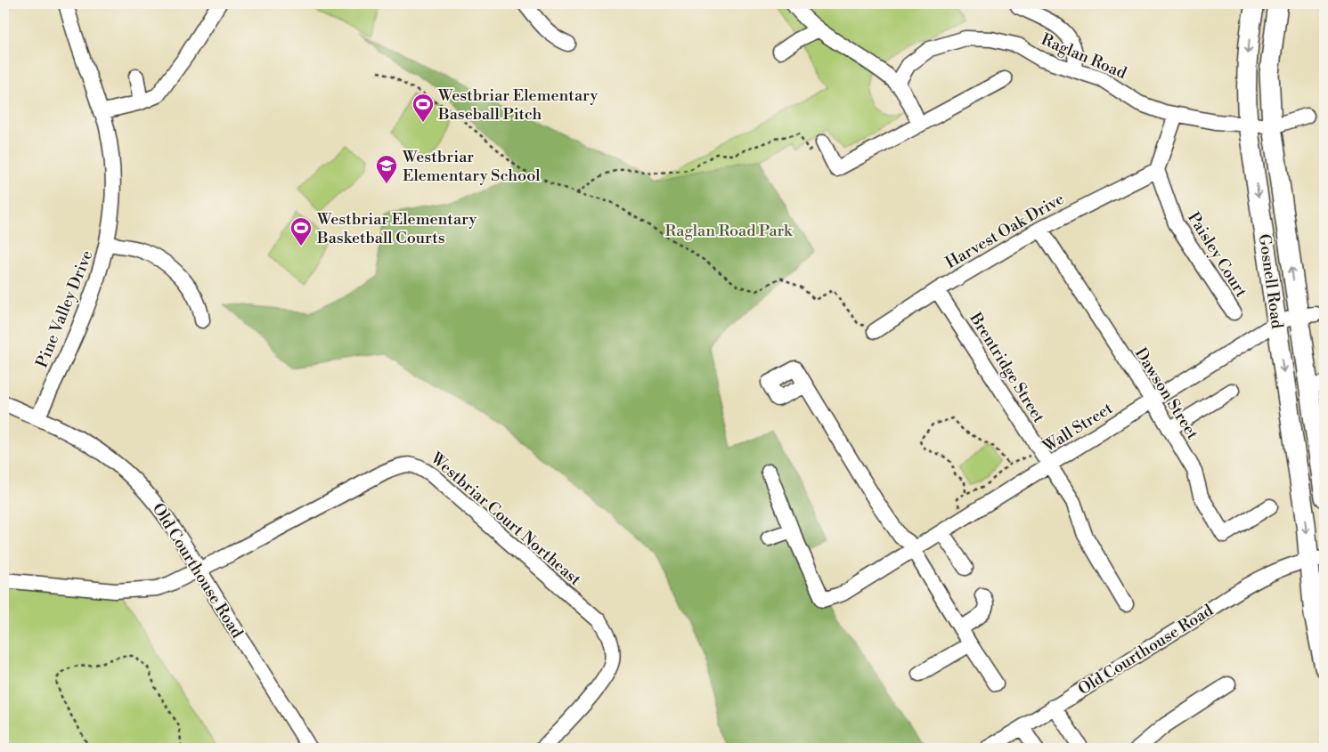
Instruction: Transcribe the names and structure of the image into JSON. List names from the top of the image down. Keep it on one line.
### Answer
{"streets":{"main road":["Gosnell Road"],"street":["Raglan Road","Harvest Oak Drive","Paisley Court","Pine Valley Drive","Brentridge Street","Dawson Street","Wall Street","Westbriar Court Northeast","Old Courthouse Road"]},"crossings":[["Raglan Road","Gosnell Road"],["Harvest Oak Drive","Paisley Court"],["Harvest Oak Drive","Brentridge Street"],["Harvest Oak Drive","Dawson Street"],["Gosnell Road","Wall Street"],["Gosnell Road","Old Courthouse Road"],["Pine Valley Drive","Old Courthouse Road"],["Brentridge Street","Wall Street"],["Dawson Street","Wall Street"],["Westbriar Court Northeast","Old Courthouse Road"]],"parks":["Raglan Road Park"],"places":{"sports":["Westbriar Elementary Baseball Pitch","Westbriar Elementary Basketball Courts"],"school or university":["Westbriar Elementary School"]}}
